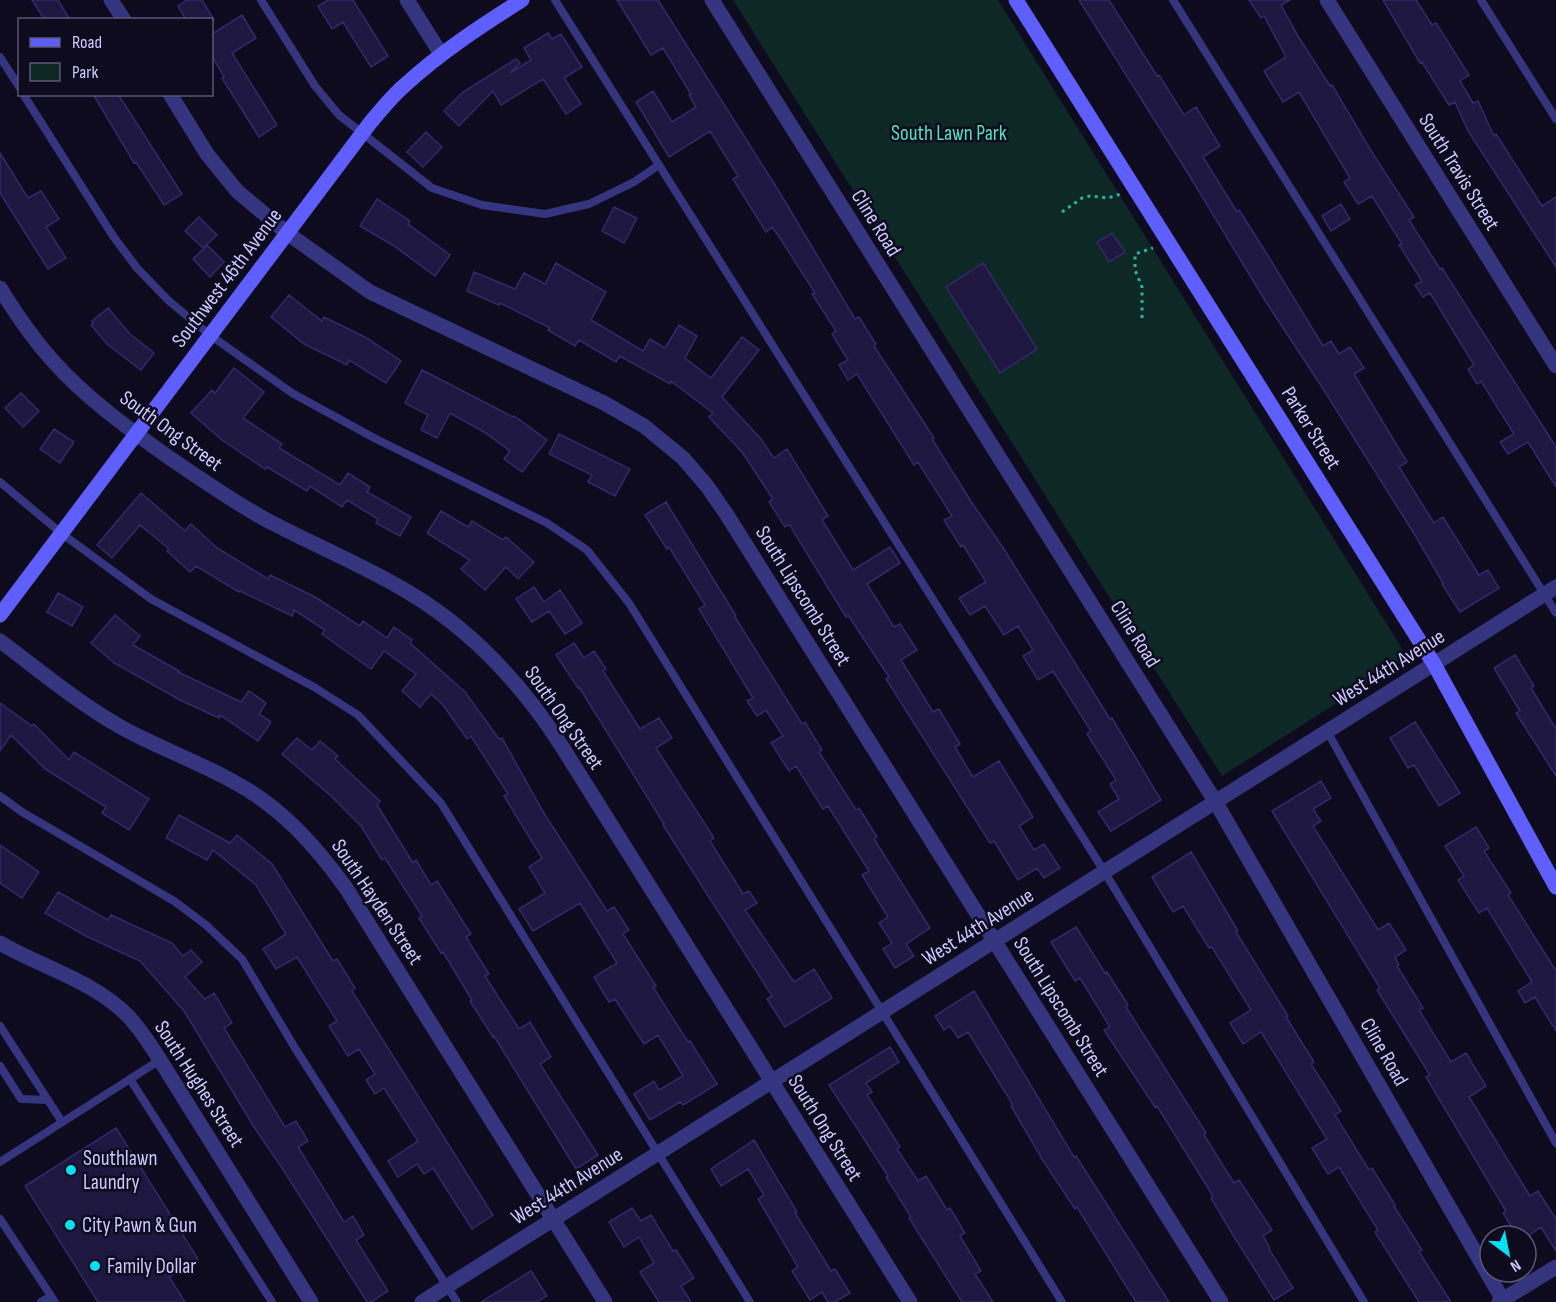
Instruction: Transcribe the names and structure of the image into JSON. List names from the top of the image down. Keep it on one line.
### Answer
{"streets":{"main road":["Southwest 46th Avenue","Parker Street"],"street":["South Travis Street","Cline Road","South Ong Street","South Lipscomb Street","West 44th Avenue","South Hayden Street","South Hughes Street"]},"crossings":[["Cline Road","West 44th Avenue"],["Southwest 46th Avenue","South Ong Street"],["Southwest 46th Avenue","South Lipscomb Street"],["Parker Street","West 44th Avenue"],["South Ong Street","West 44th Avenue"],["South Lipscomb Street","West 44th Avenue"],["West 44th Avenue","South Hayden Street"]],"parks":["South Lawn Park"],"places":["Southlawn Laundry","City Pawn & Gun","Family Dollar"],"legend":["Road","Park"],"north":"bottom right"}
